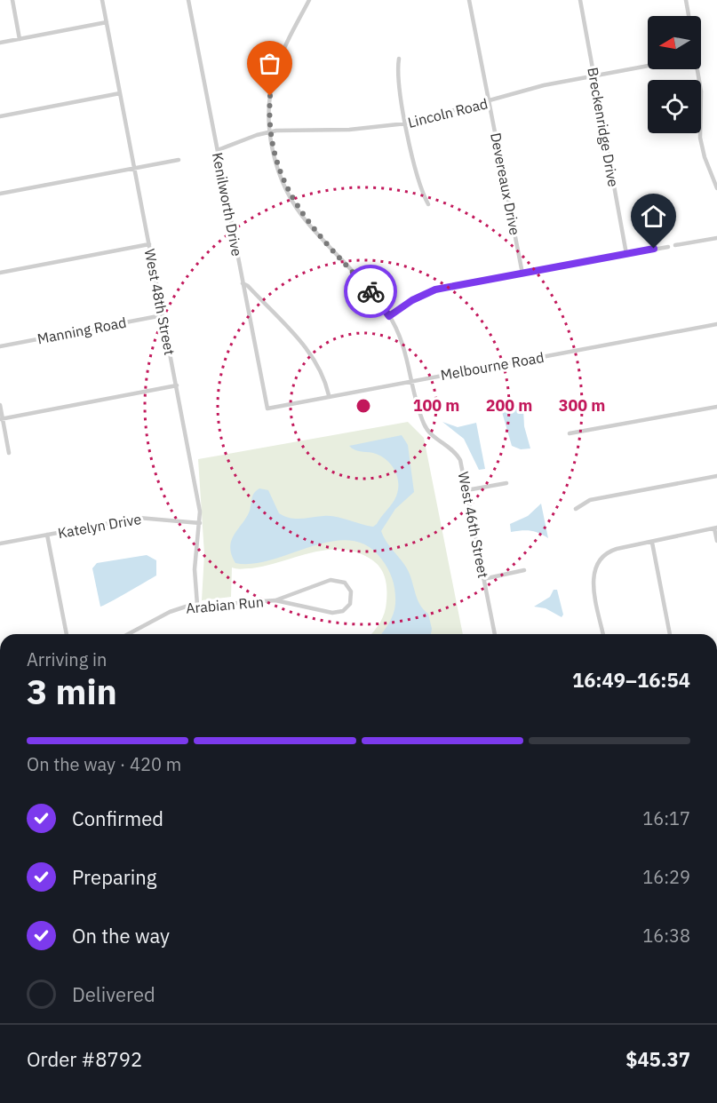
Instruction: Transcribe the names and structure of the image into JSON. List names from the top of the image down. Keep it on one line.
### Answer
{"streets":{"street":["Lincoln Road","Breckenridge Drive","Devereaux Drive","Kenilworth Drive","West 48th Street","Manning Road","Melbourne Road","West 46th Street","Katelyn Drive","Arabian Run"]},"crossings":[["Lincoln Road","Breckenridge Drive"],["Lincoln Road","Devereaux Drive"],["Lincoln Road","Kenilworth Drive"],["Lincoln Road","West 46th Street"],["Kenilworth Drive","Melbourne Road"],["West 48th Street","Manning Road"],["West 48th Street","Katelyn Drive"],["West 48th Street","Arabian Run"],["Melbourne Road","West 46th Street"]],"north":"left","page":{"heading":["3 min","Arriving in","16:49–16:54"],"panel":["Order #8792","$45.37"],"bar":"On the way · 420 m","list":[["Confirmed","16:17"],["Preparing","16:29"],["On the way","16:38"],"Delivered"]},"rings":["100 m","200 m","300 m"]}
